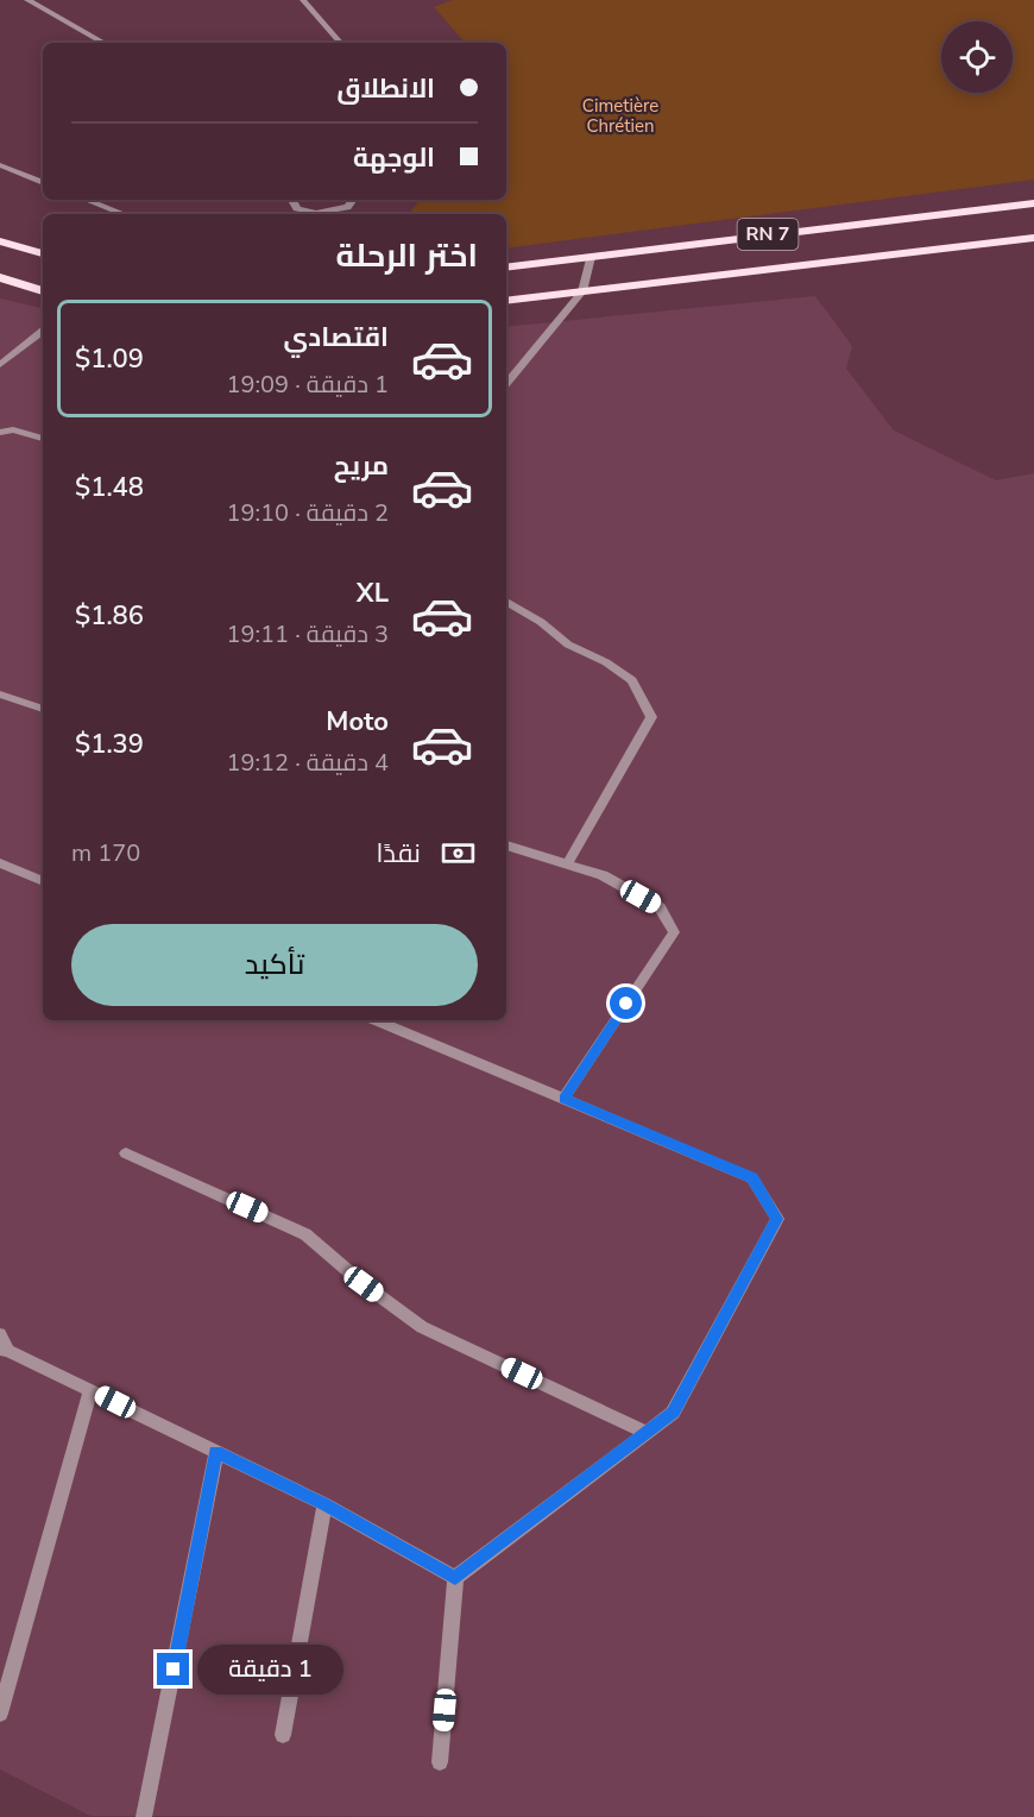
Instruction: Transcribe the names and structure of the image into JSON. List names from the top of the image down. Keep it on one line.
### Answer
{"streets":{"main road":["RN 7"]},"parks":["Cimetière Chrétien"],"page":{"banner":["الانطلاق","الوجهة"],"heading":"اختر الرحلة","list":[{"name":"اقتصادي","note":"1 دقيقة · 19:09","value":"$1.09"},{"name":"مريح","note":"2 دقيقة · 19:10","value":"$1.48"},{"name":"XL","note":"3 دقيقة · 19:11","value":"$1.86"},{"name":"Moto","note":"4 دقيقة · 19:12","value":"$1.39"}],"pay":["نقدًا","170 m"],"buttons":"تأكيد","bubble":"1 دقيقة"}}
